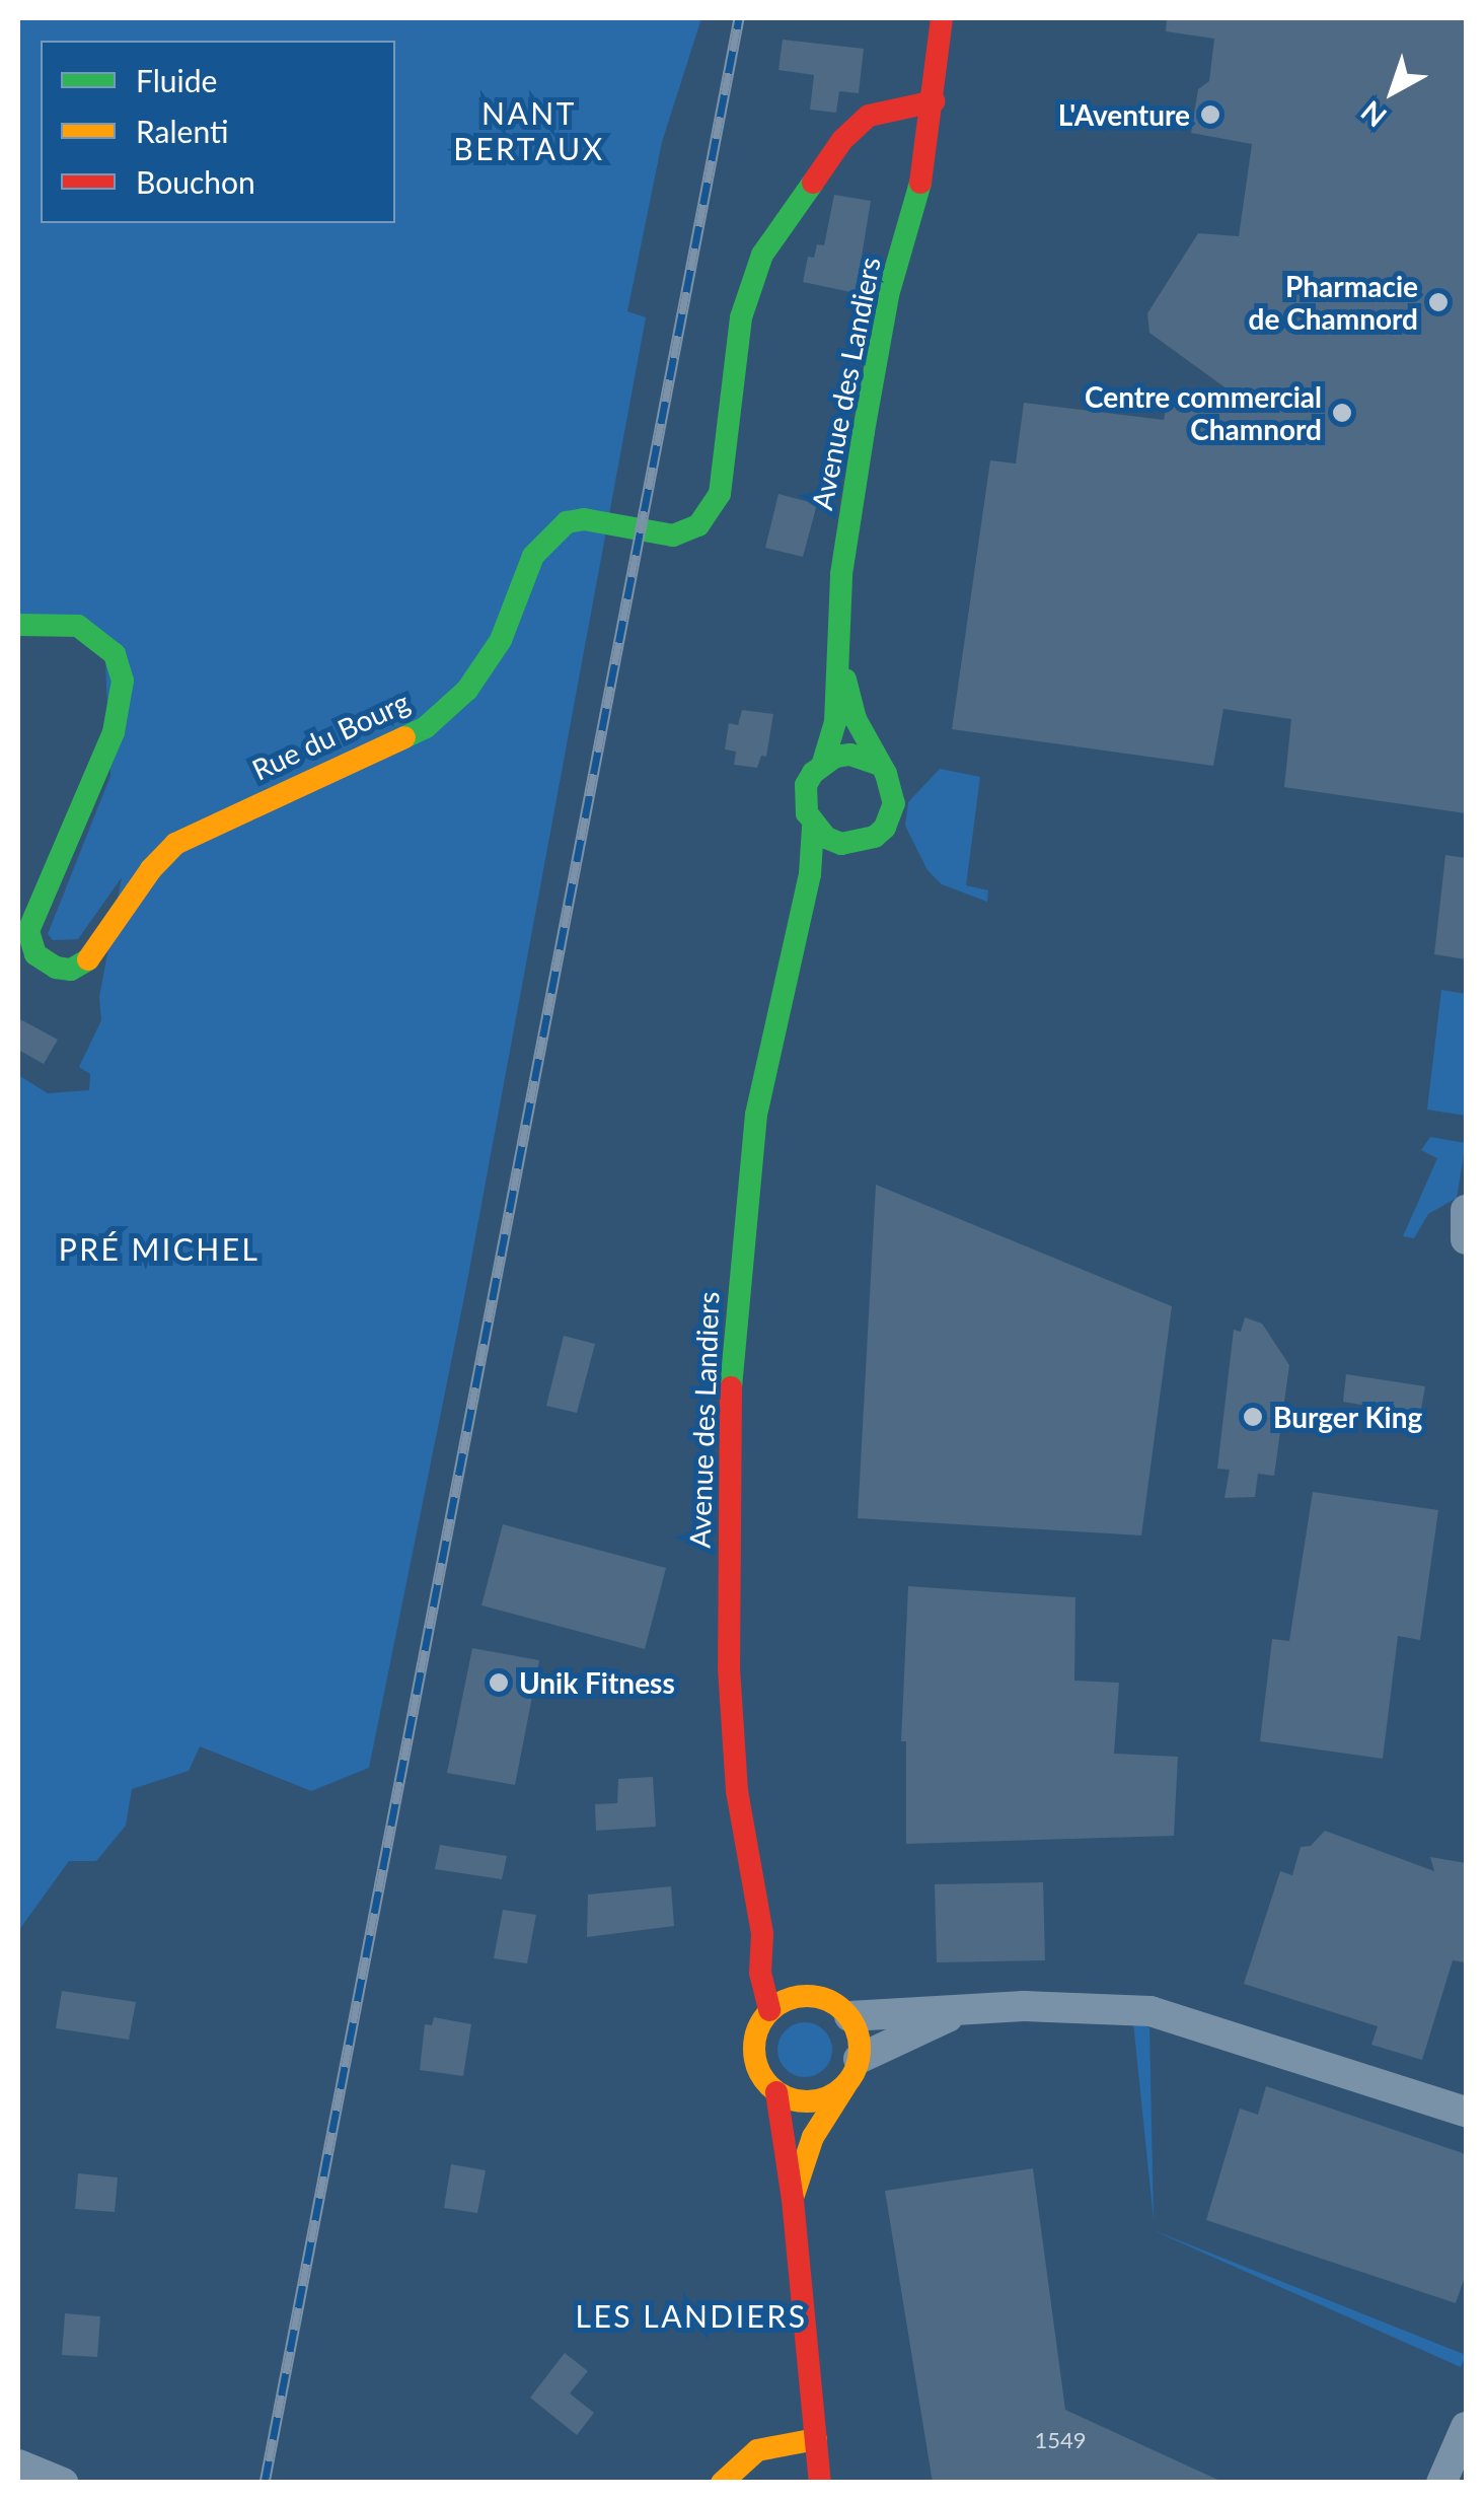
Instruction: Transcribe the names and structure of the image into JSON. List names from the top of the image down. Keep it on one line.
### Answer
{"streets":{"main road":["Avenue des Landiers","Rue du Bourg"]},"crossings":[["Avenue des Landiers","Rue du Bourg"]],"districts":["NANT BERTAUX","PRÉ MICHEL","LES LANDIERS"],"places":["L'Aventure","Pharmacie de Chamnord","Centre commercial Chamnord","Burger King","Unik Fitness"],"house_numbers":["1549"],"legend":["Fluide","Ralenti","Bouchon"],"north":"bottom left"}
